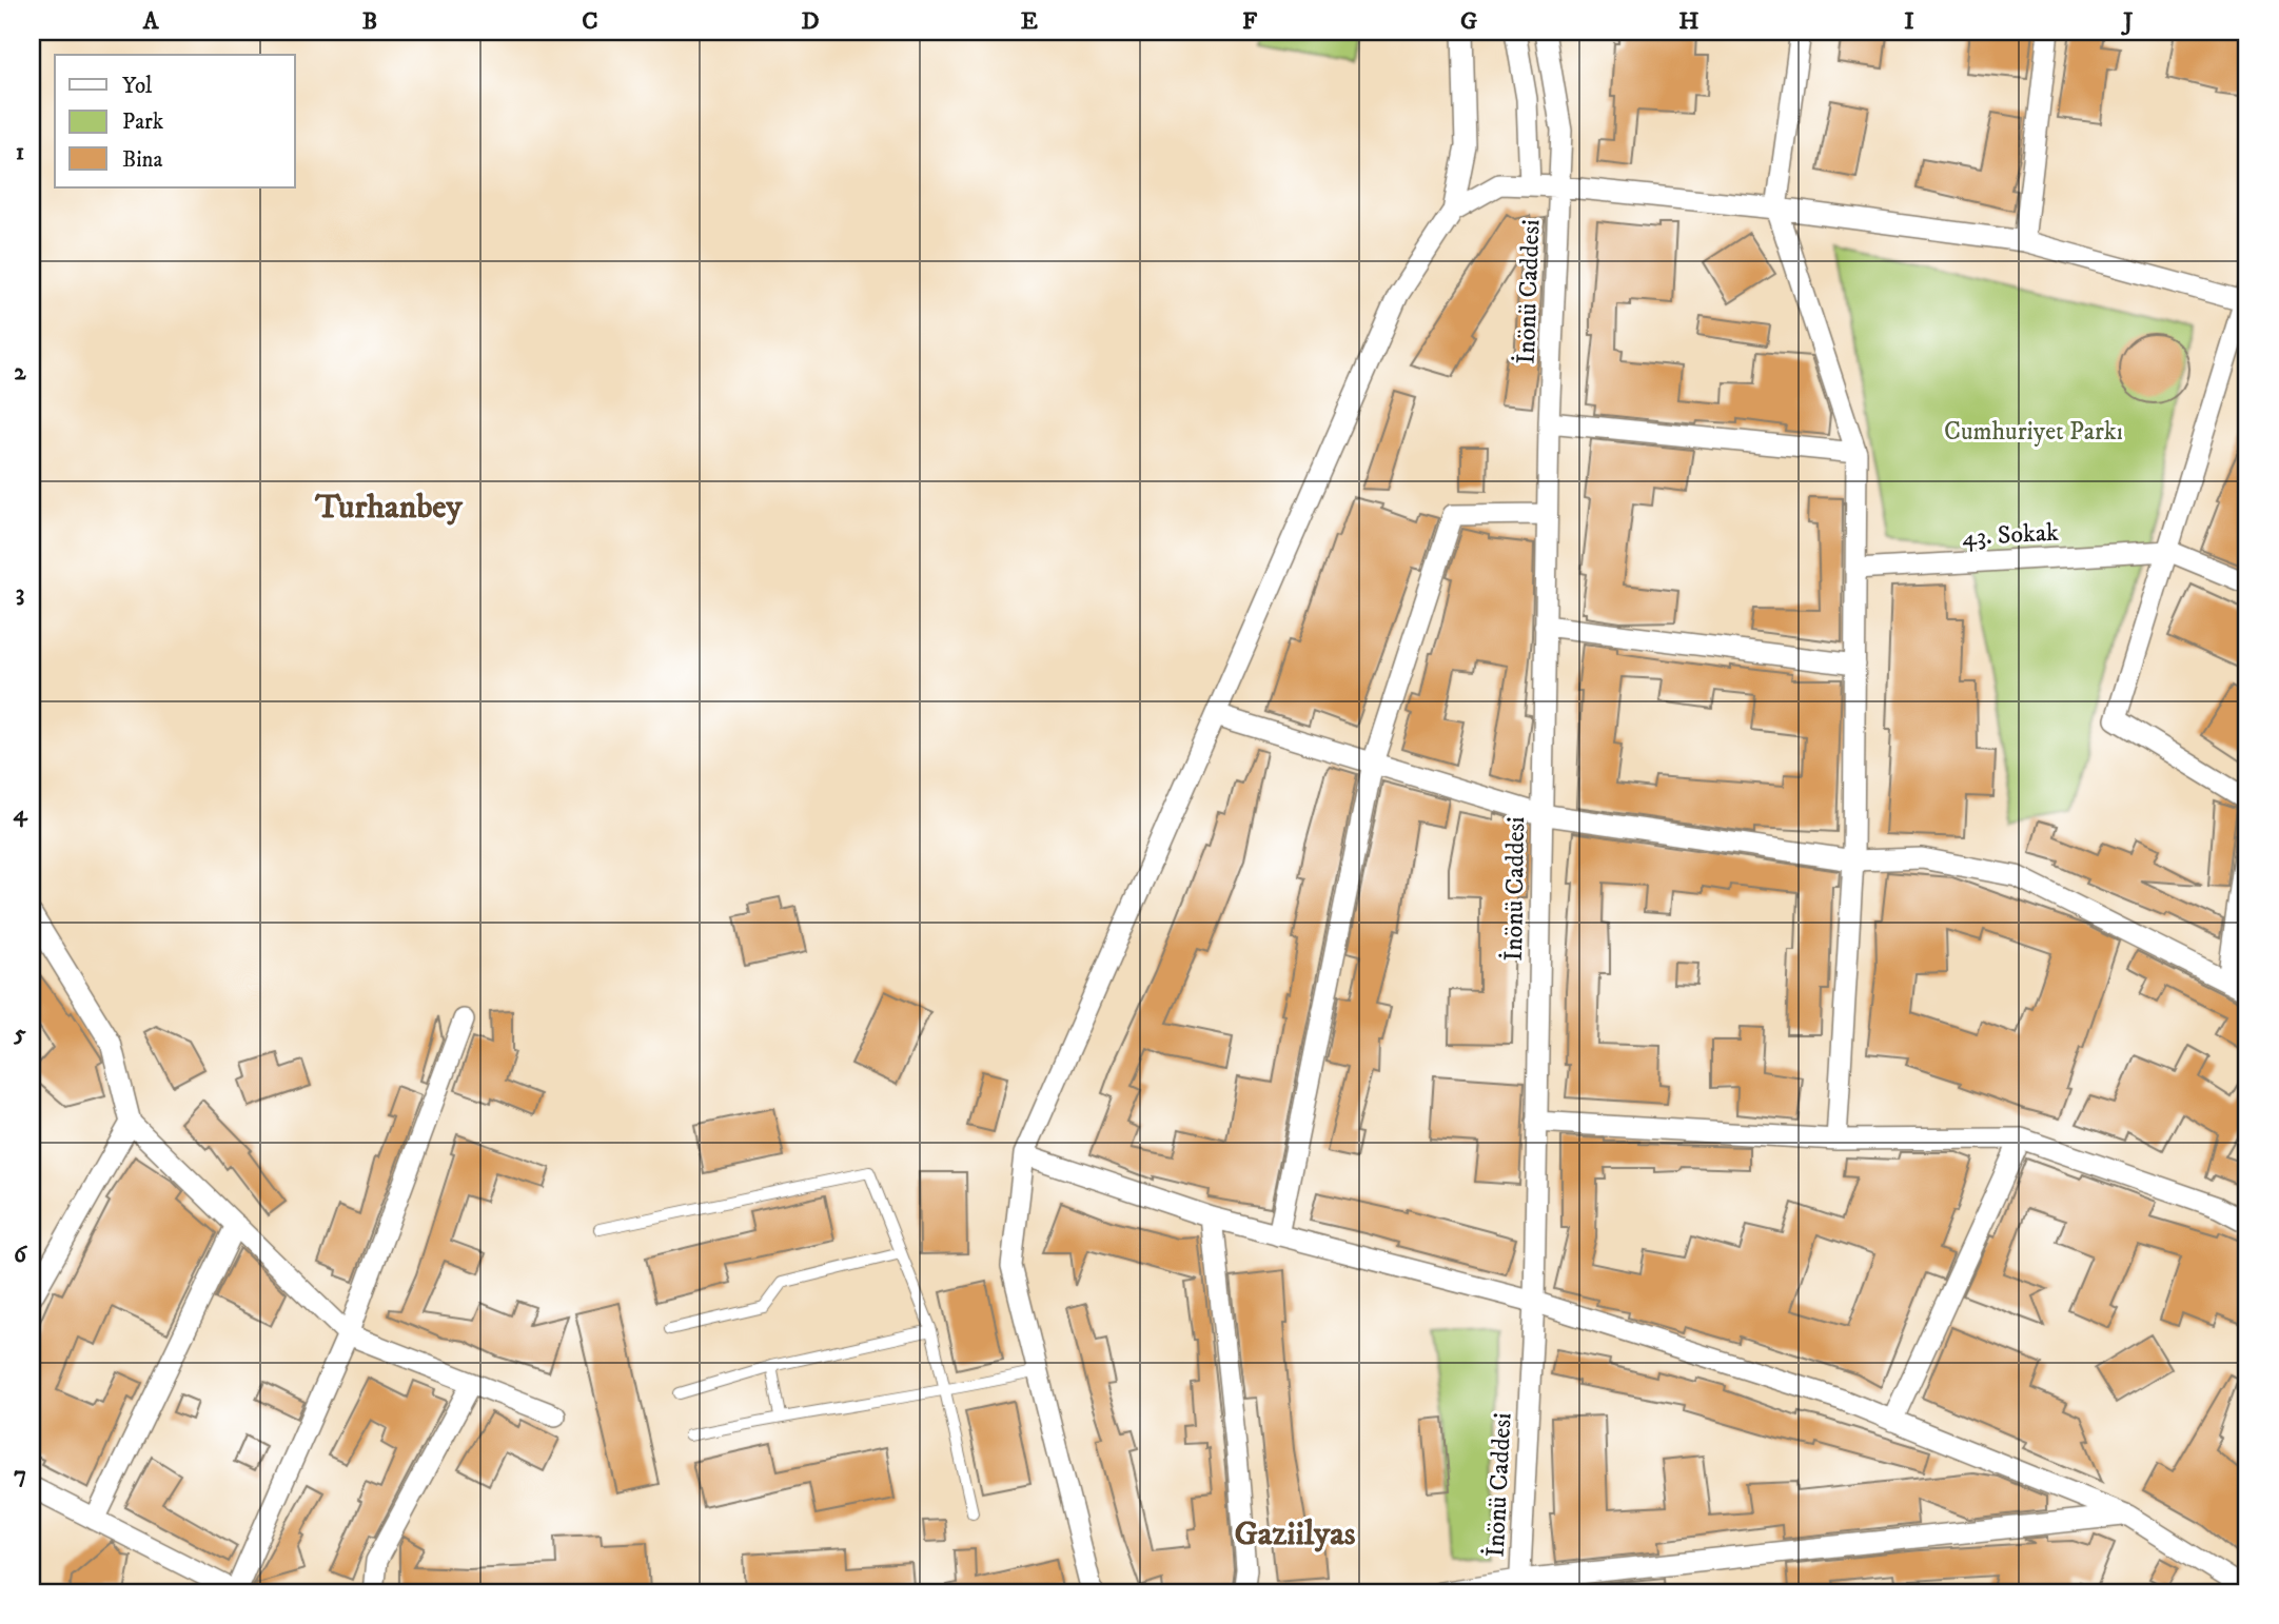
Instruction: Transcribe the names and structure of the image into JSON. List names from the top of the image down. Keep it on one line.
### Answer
{"streets":{"street":["İnönü Caddesi","43. Sokak"]},"districts":["Turhanbey","Gaziilyas"],"parks":["Cumhuriyet Parkı"],"legend":["Yol","Park","Bina"],"grid":{"columns":["A","B","C","D","E","F","G","H","I","J"],"rows":["1","2","3","4","5","6","7"]}}
